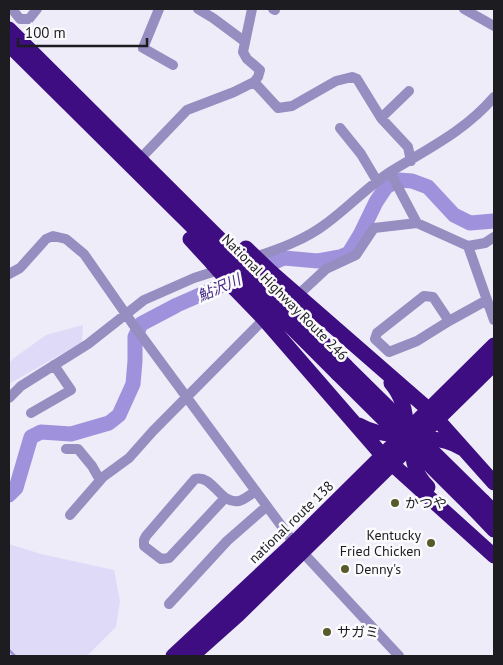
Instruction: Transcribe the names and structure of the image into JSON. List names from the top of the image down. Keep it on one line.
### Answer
{"streets":{"highway":["National Highway Route 246","national route 138"]},"water":["鮎沢川"],"places":["かつや","Kentucky Fried Chicken","Denny's","サガミ"],"scale_bar":"100 m"}
